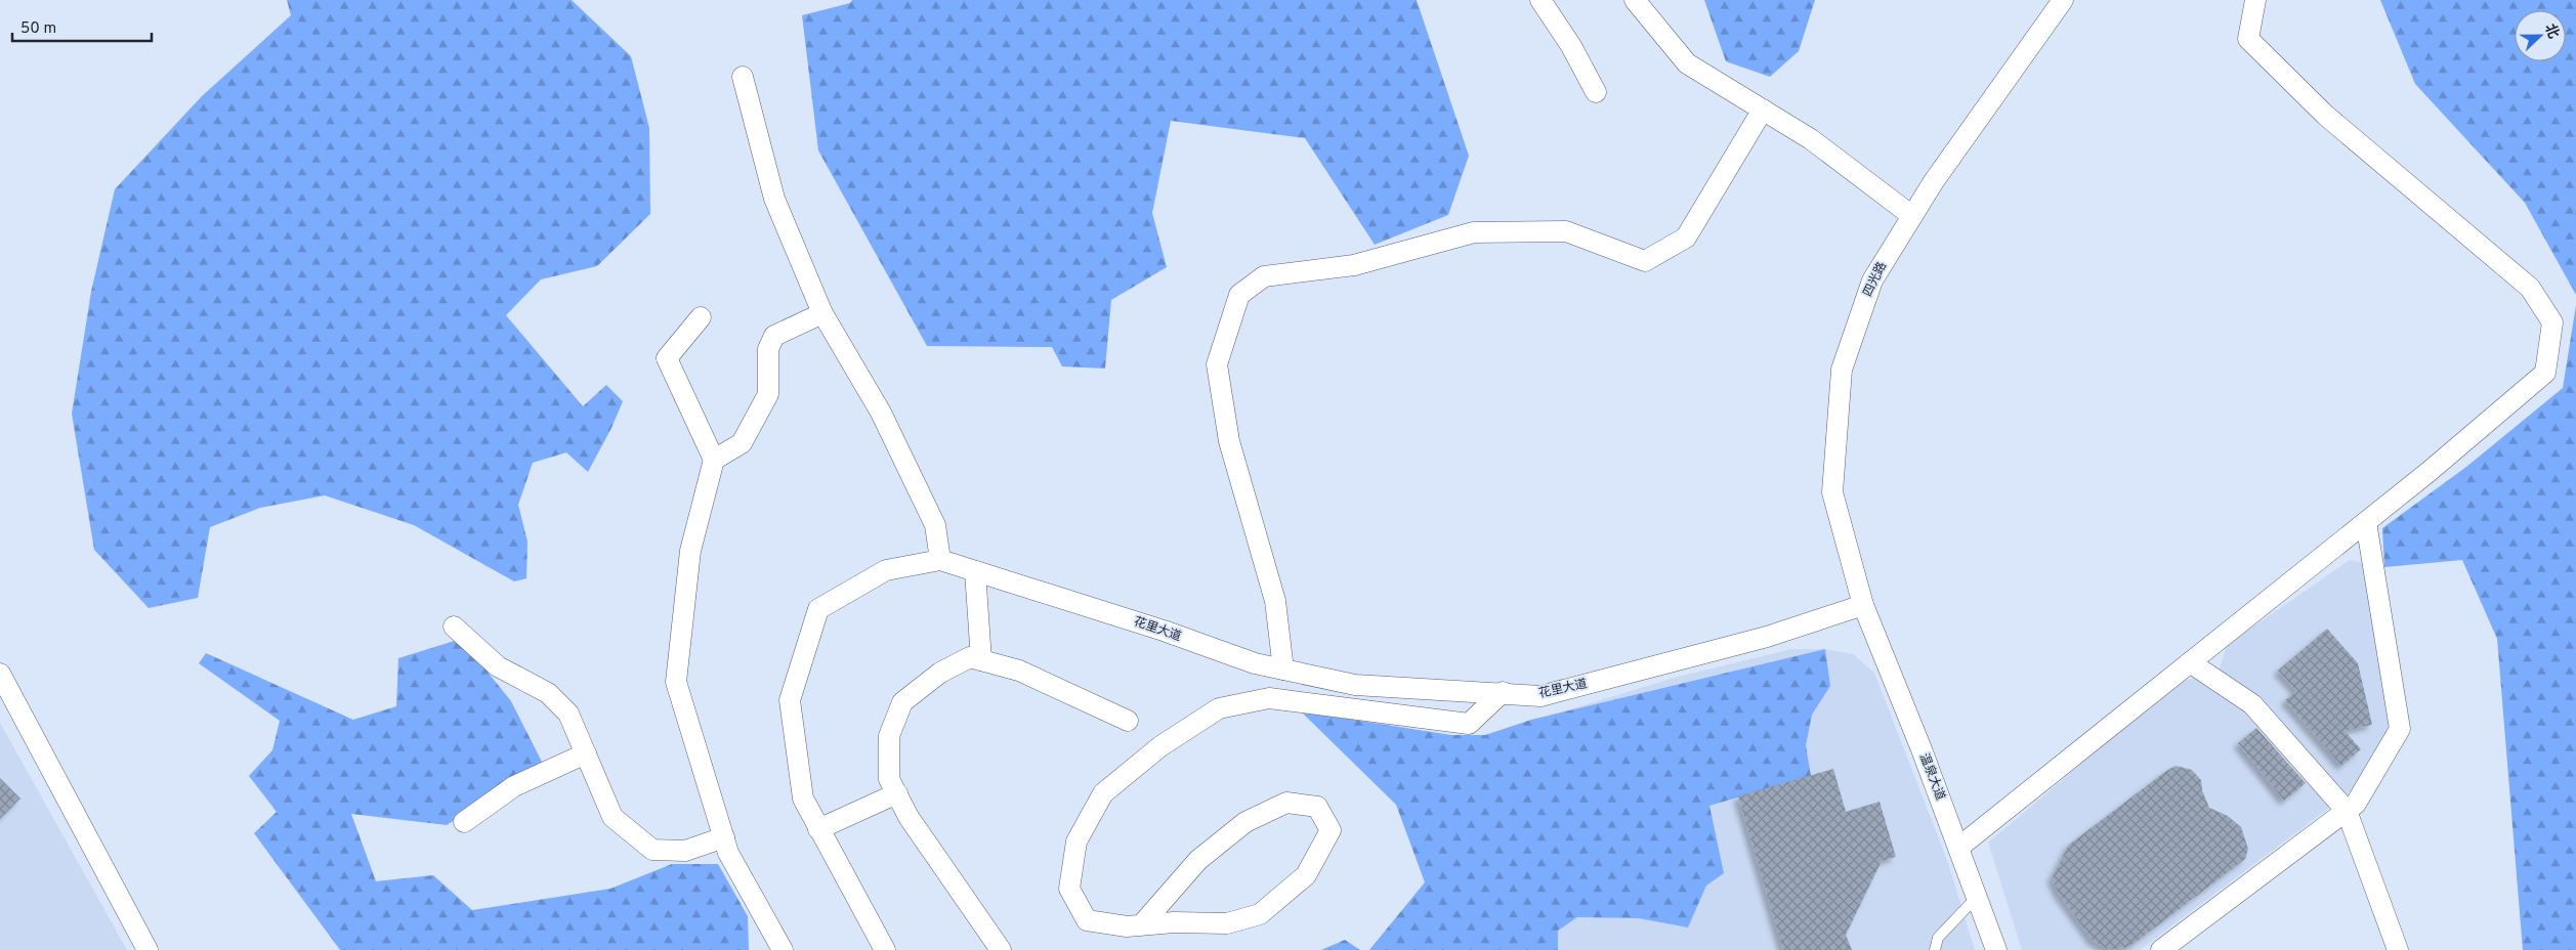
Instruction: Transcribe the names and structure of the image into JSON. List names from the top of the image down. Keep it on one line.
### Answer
{"streets":{"street":["四光路","花里大道","温泉大道"]},"crossings":[["四光路","花里大道"],["四光路","温泉大道"],["花里大道","温泉大道"]],"scale_bar":"50 m","north":"right"}
